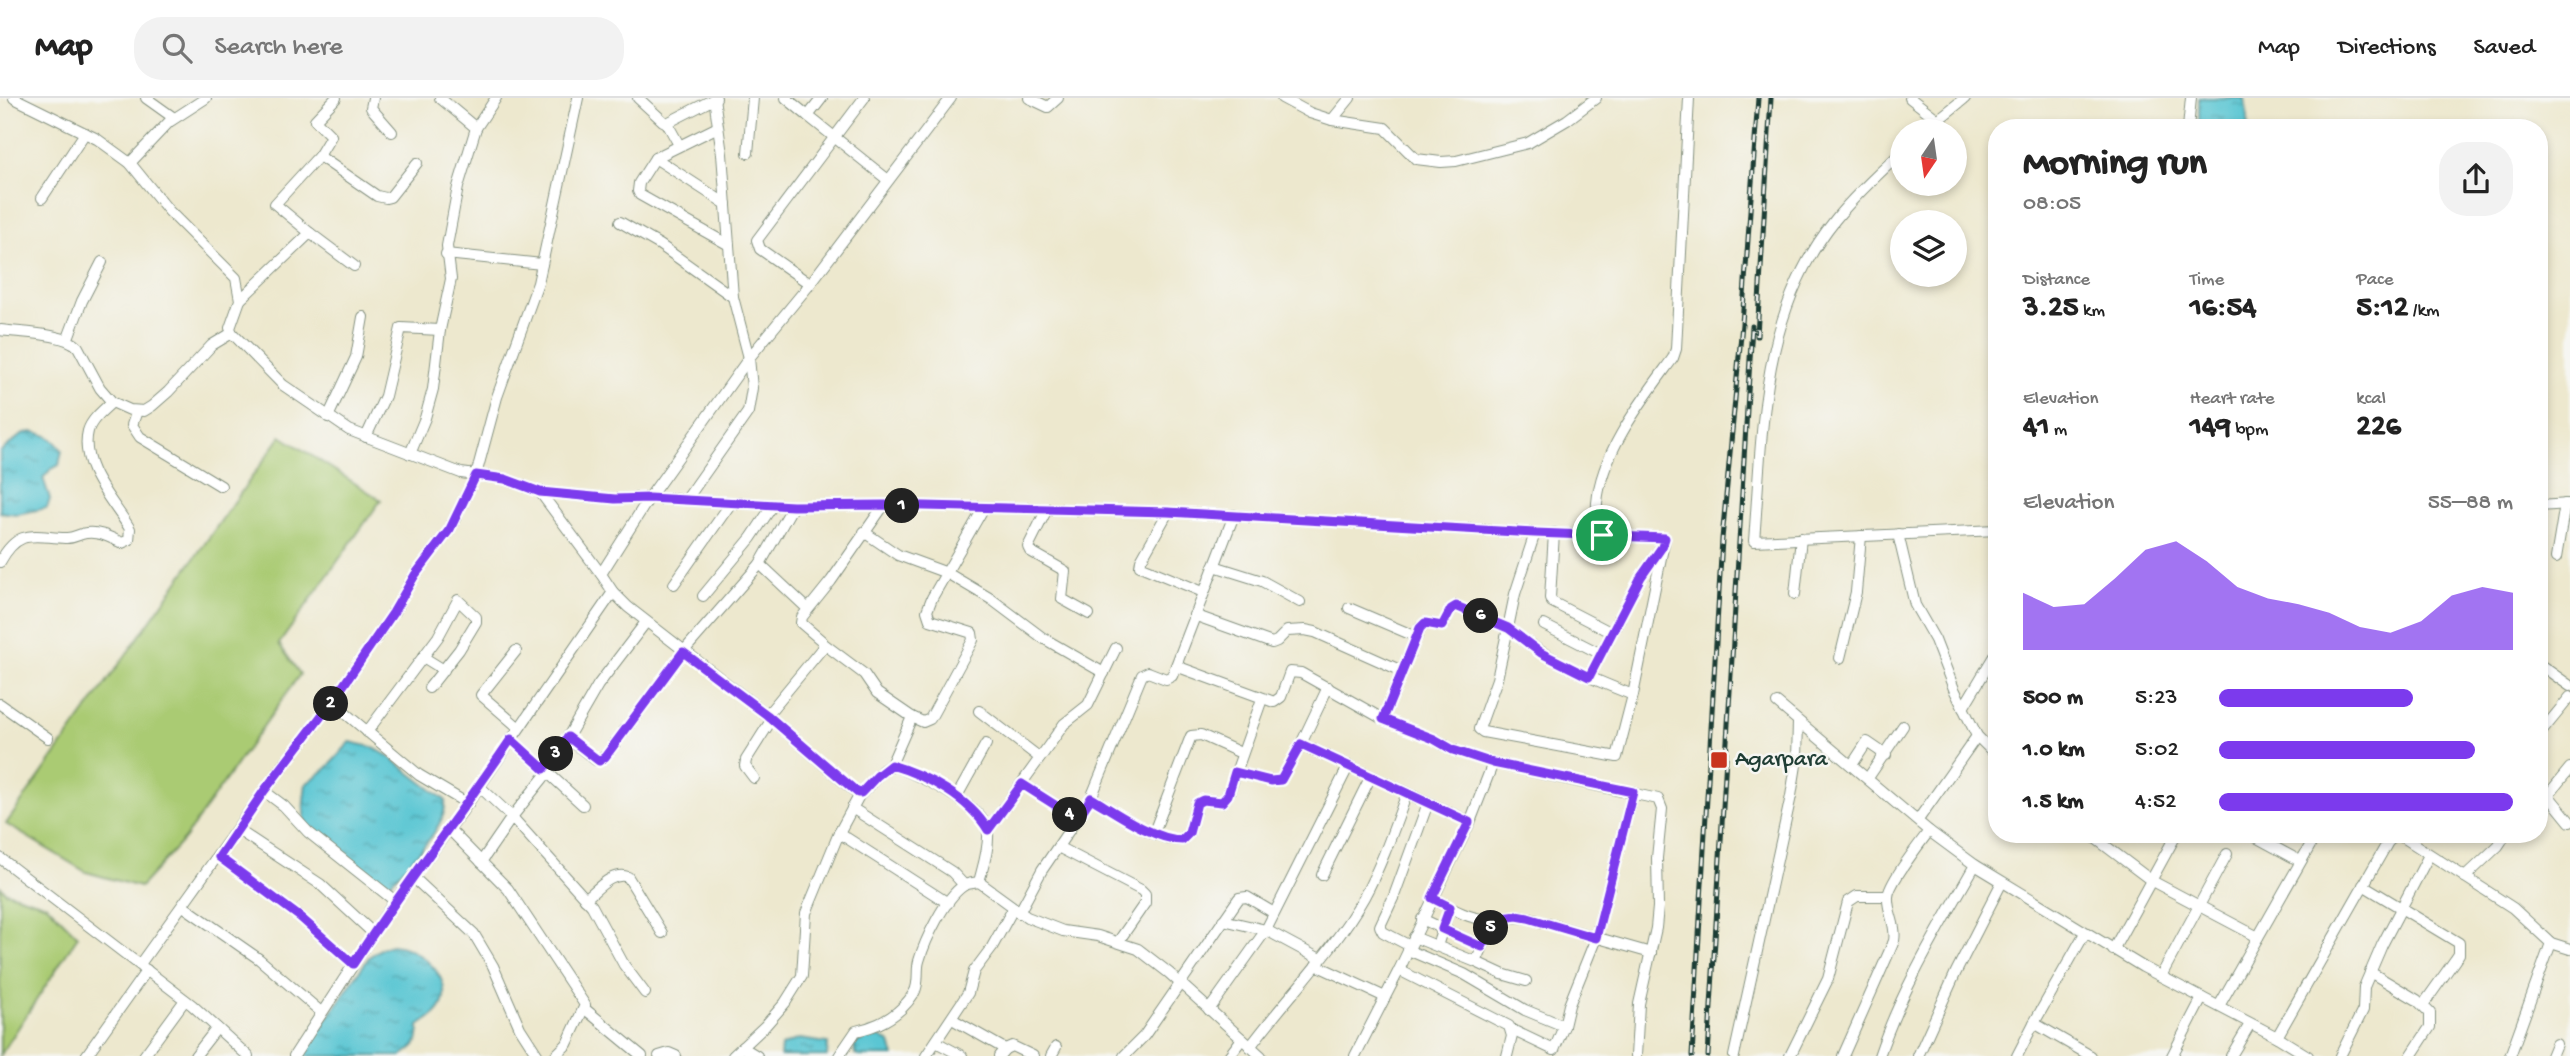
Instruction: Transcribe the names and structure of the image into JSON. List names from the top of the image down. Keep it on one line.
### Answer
{"places":{"transit":["Agarpara"]},"north":"bottom","page":{"header":"Map","search":"Search here","nav":["Map","Directions","Saved"],"heading":["Morning run","08:05"],"stats":[["Distance","3.25 km"],["Time","16:54"],["Pace","5:12 /km"],["Elevation","41 m"],["Heart rate","149 bpm"],["kcal","226"]],"chart":["Elevation","55–88 m"],"pins":["1","6","2","3","4","5"],"list":[{"name":"500 m","note":"5:23"},{"name":"1.0 km","note":"5:02"},{"name":"1.5 km","note":"4:52"}]}}
